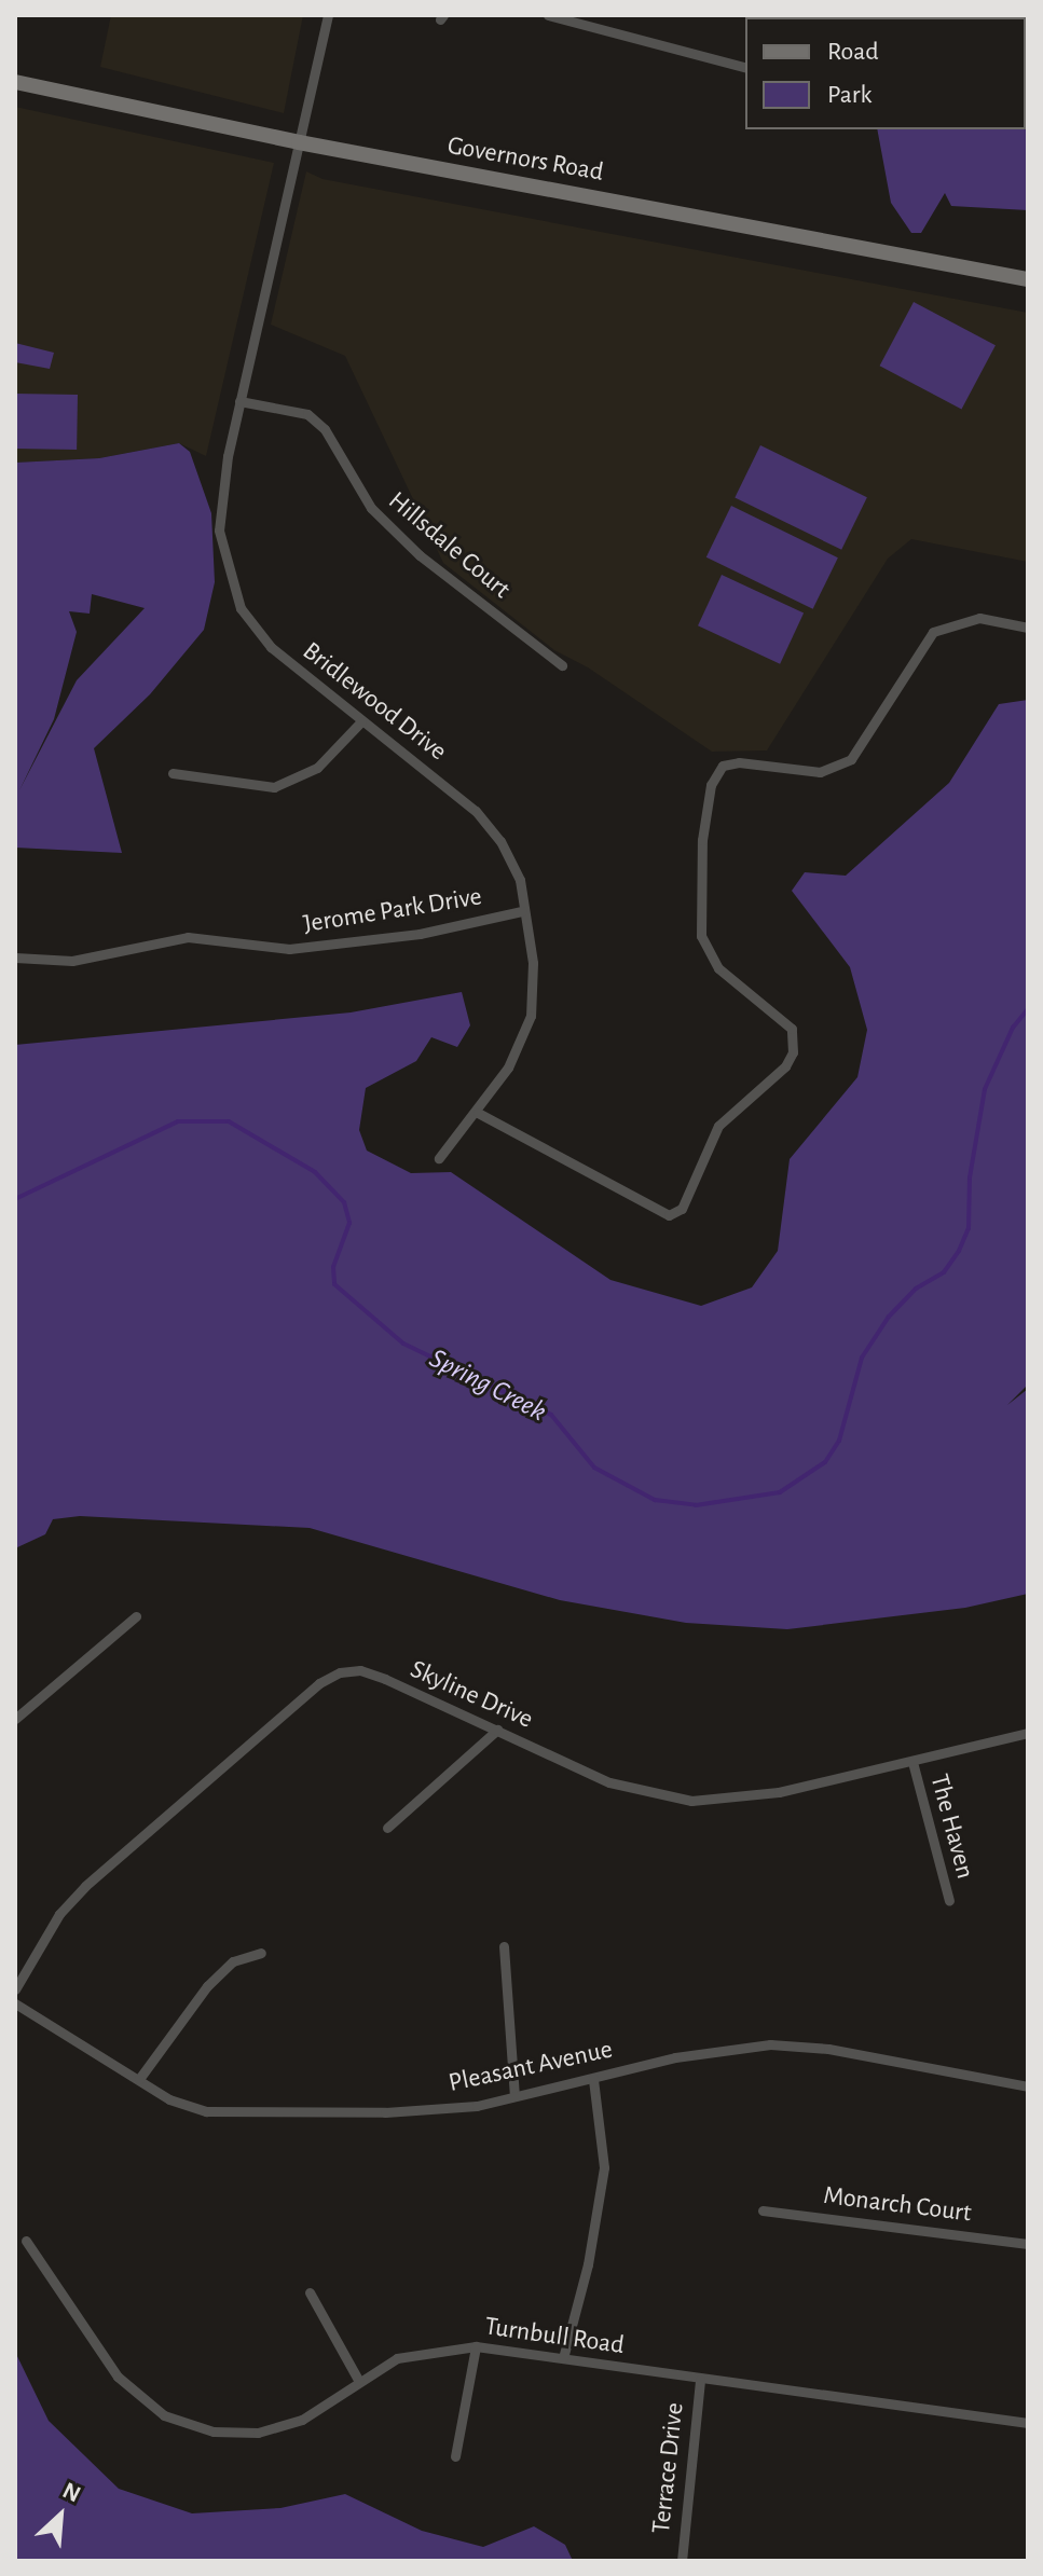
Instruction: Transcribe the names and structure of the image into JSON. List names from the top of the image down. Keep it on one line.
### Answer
{"streets":{"main road":["Governors Road"],"street":["Hillsdale Court","Bridlewood Drive","Jerome Park Drive","Skyline Drive","The Haven","Pleasant Avenue","Monarch Court","Turnbull Road","Terrace Drive"]},"crossings":[["Governors Road","Bridlewood Drive"],["Hillsdale Court","Bridlewood Drive"],["Bridlewood Drive","Jerome Park Drive"],["Skyline Drive","The Haven"],["Turnbull Road","Terrace Drive"]],"water":["Spring Creek"],"legend":["Road","Park"],"north":"top right"}
